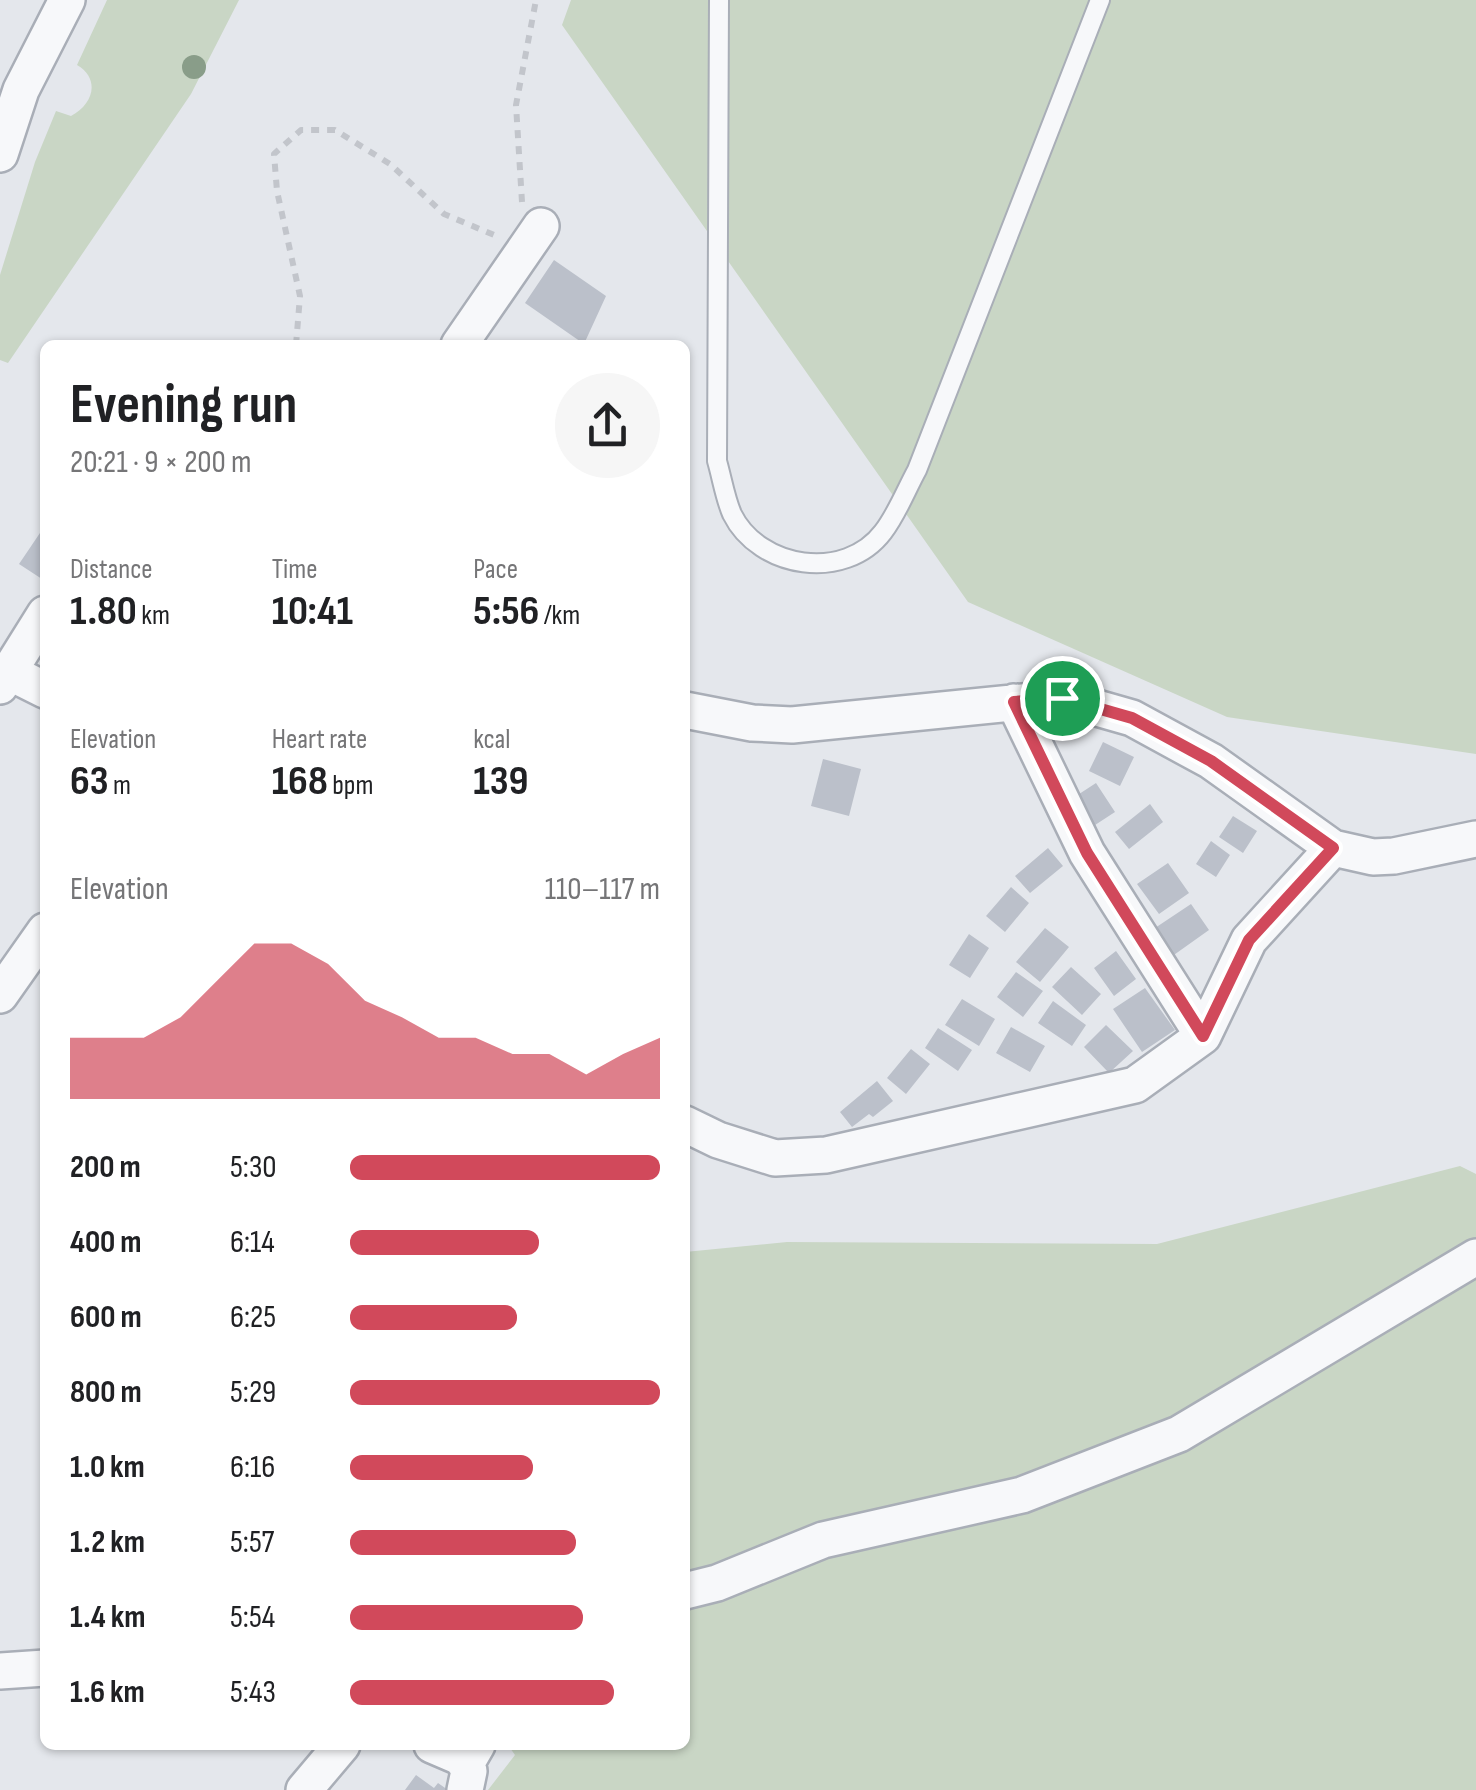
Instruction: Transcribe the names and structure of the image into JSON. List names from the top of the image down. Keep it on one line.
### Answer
{"page":{"heading":["Evening run","20:21 · 9 × 200 m"],"stats":[["Distance","1.80 km"],["Time","10:41"],["Pace","5:56 /km"],["Elevation","63 m"],["Heart rate","168 bpm"],["kcal","139"]],"chart":["Elevation","110–117 m"],"list":[{"name":"200 m","note":"5:30"},{"name":"400 m","note":"6:14"},{"name":"600 m","note":"6:25"},{"name":"800 m","note":"5:29"},{"name":"1.0 km","note":"6:16"},{"name":"1.2 km","note":"5:57"},{"name":"1.4 km","note":"5:54"},{"name":"1.6 km","note":"5:43"}]}}
